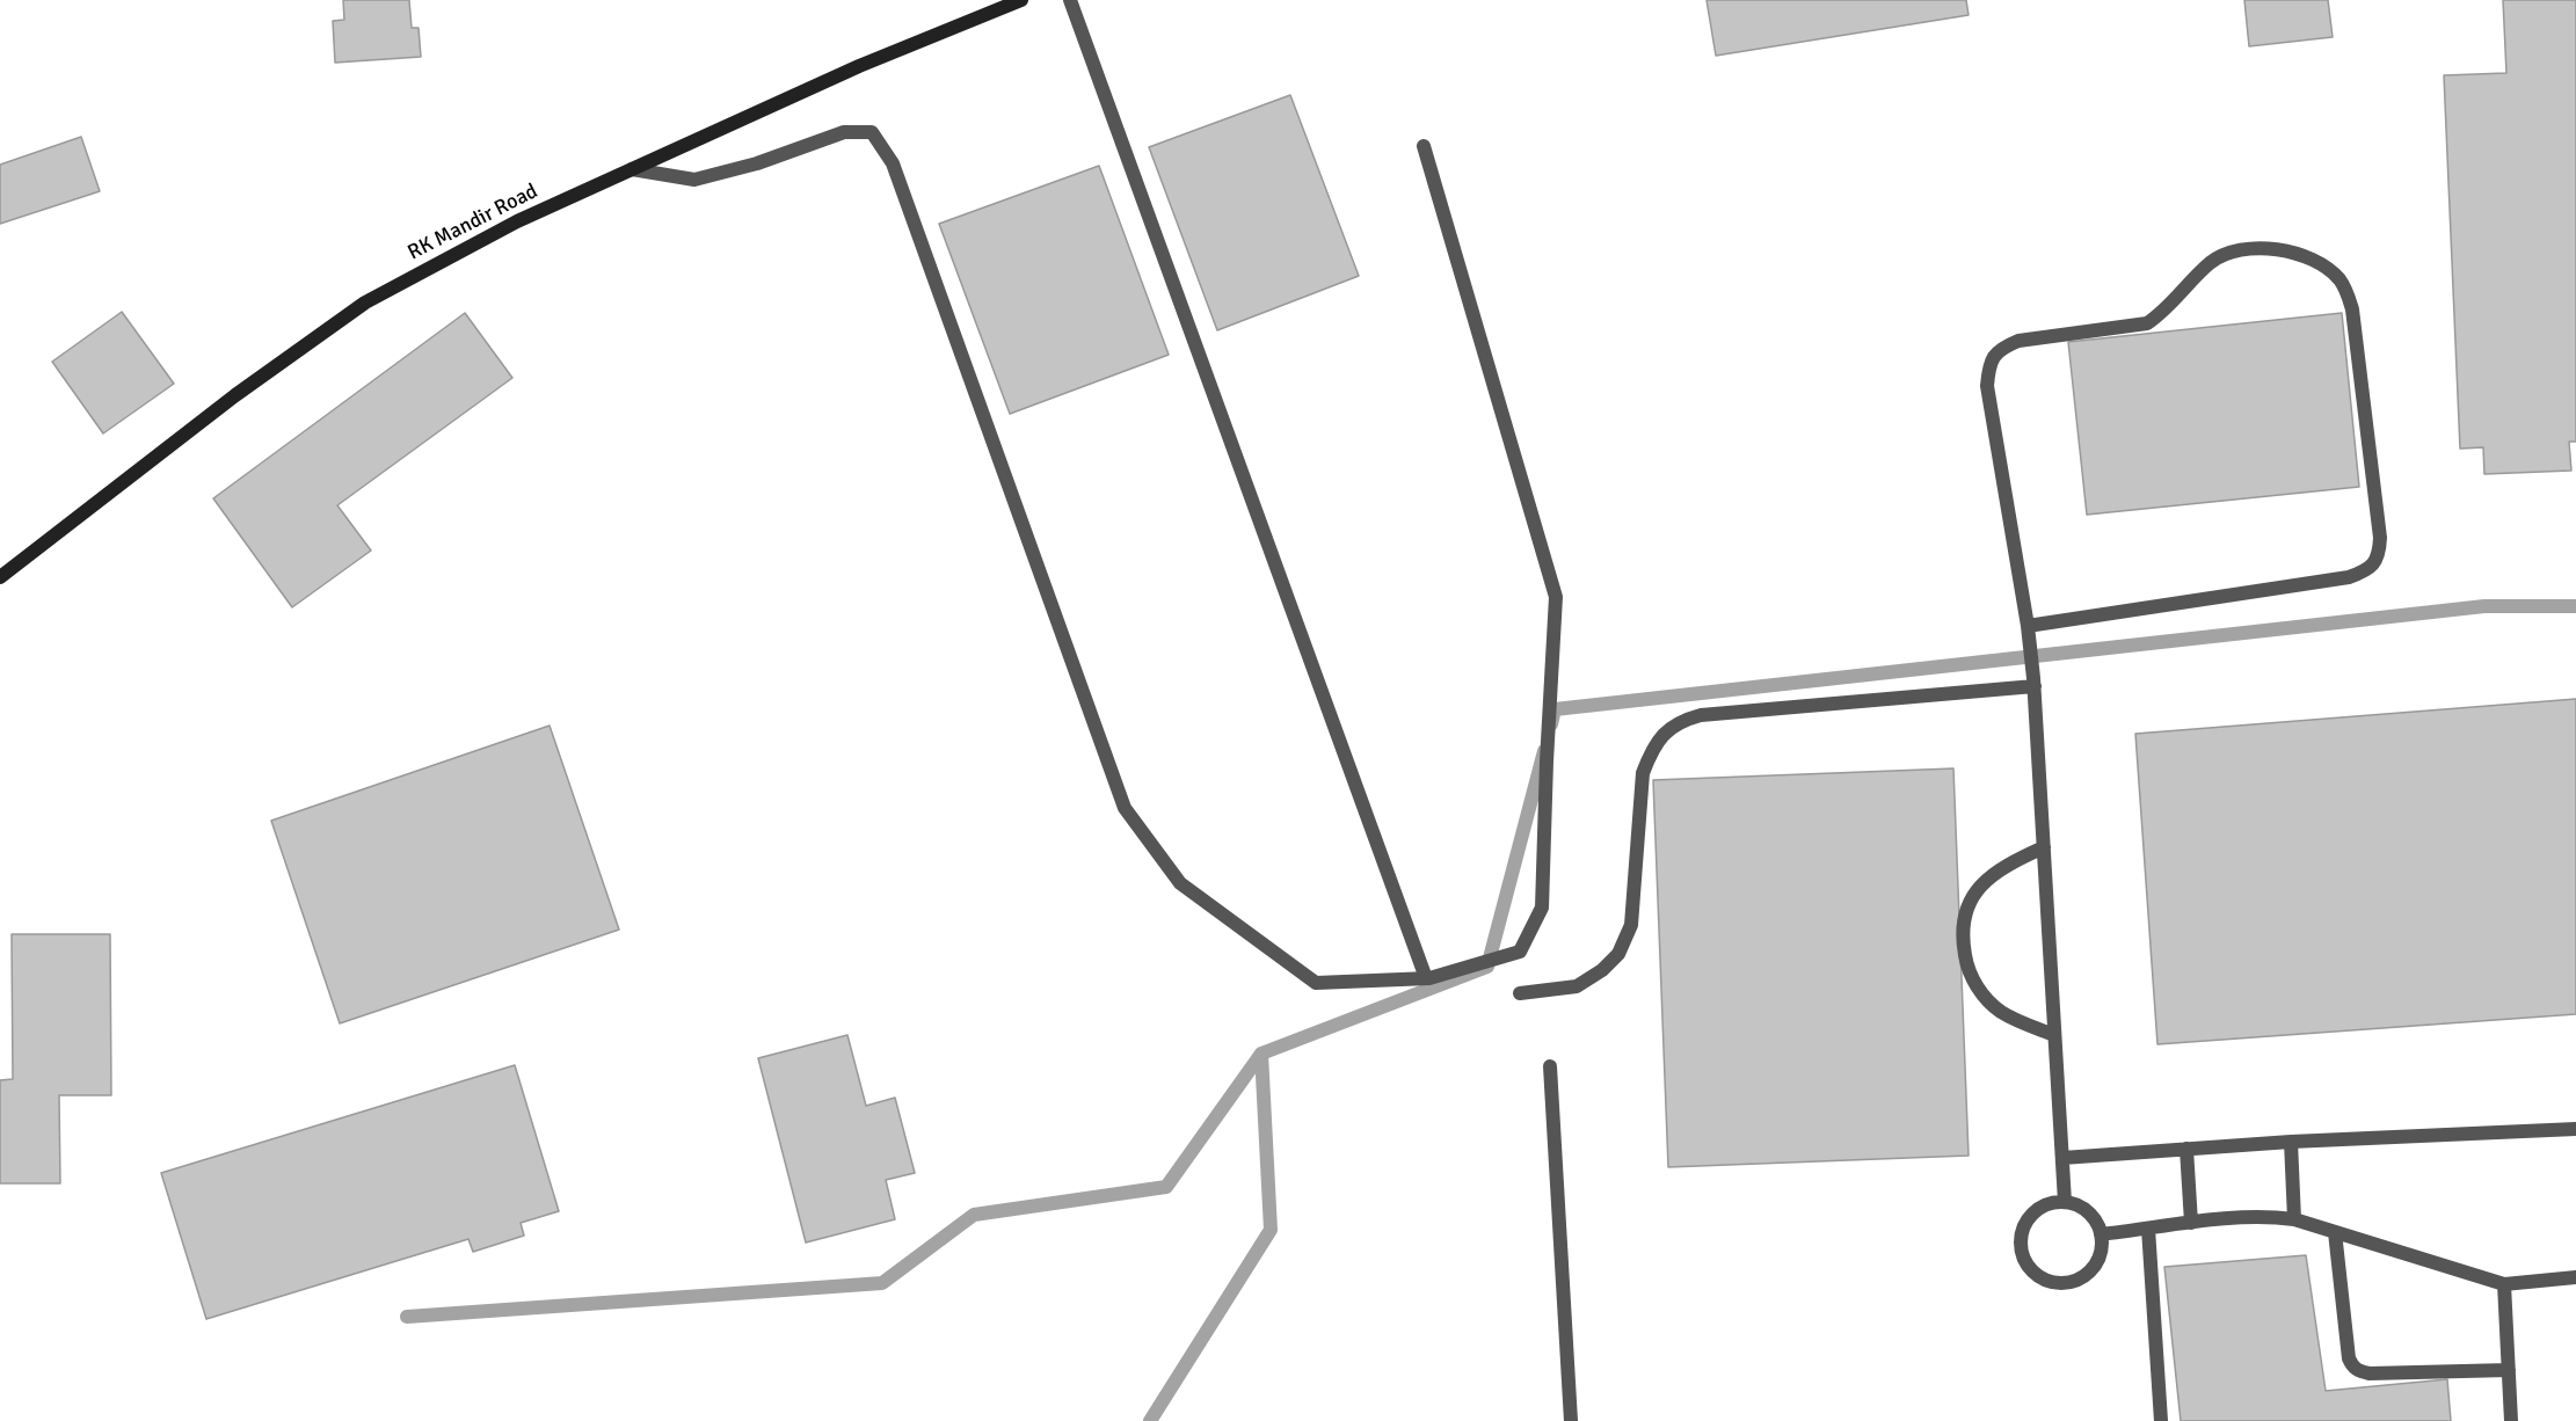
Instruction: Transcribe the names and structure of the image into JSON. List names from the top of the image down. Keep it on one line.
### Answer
{"streets":{"street":["RK Mandir Road"]}}
